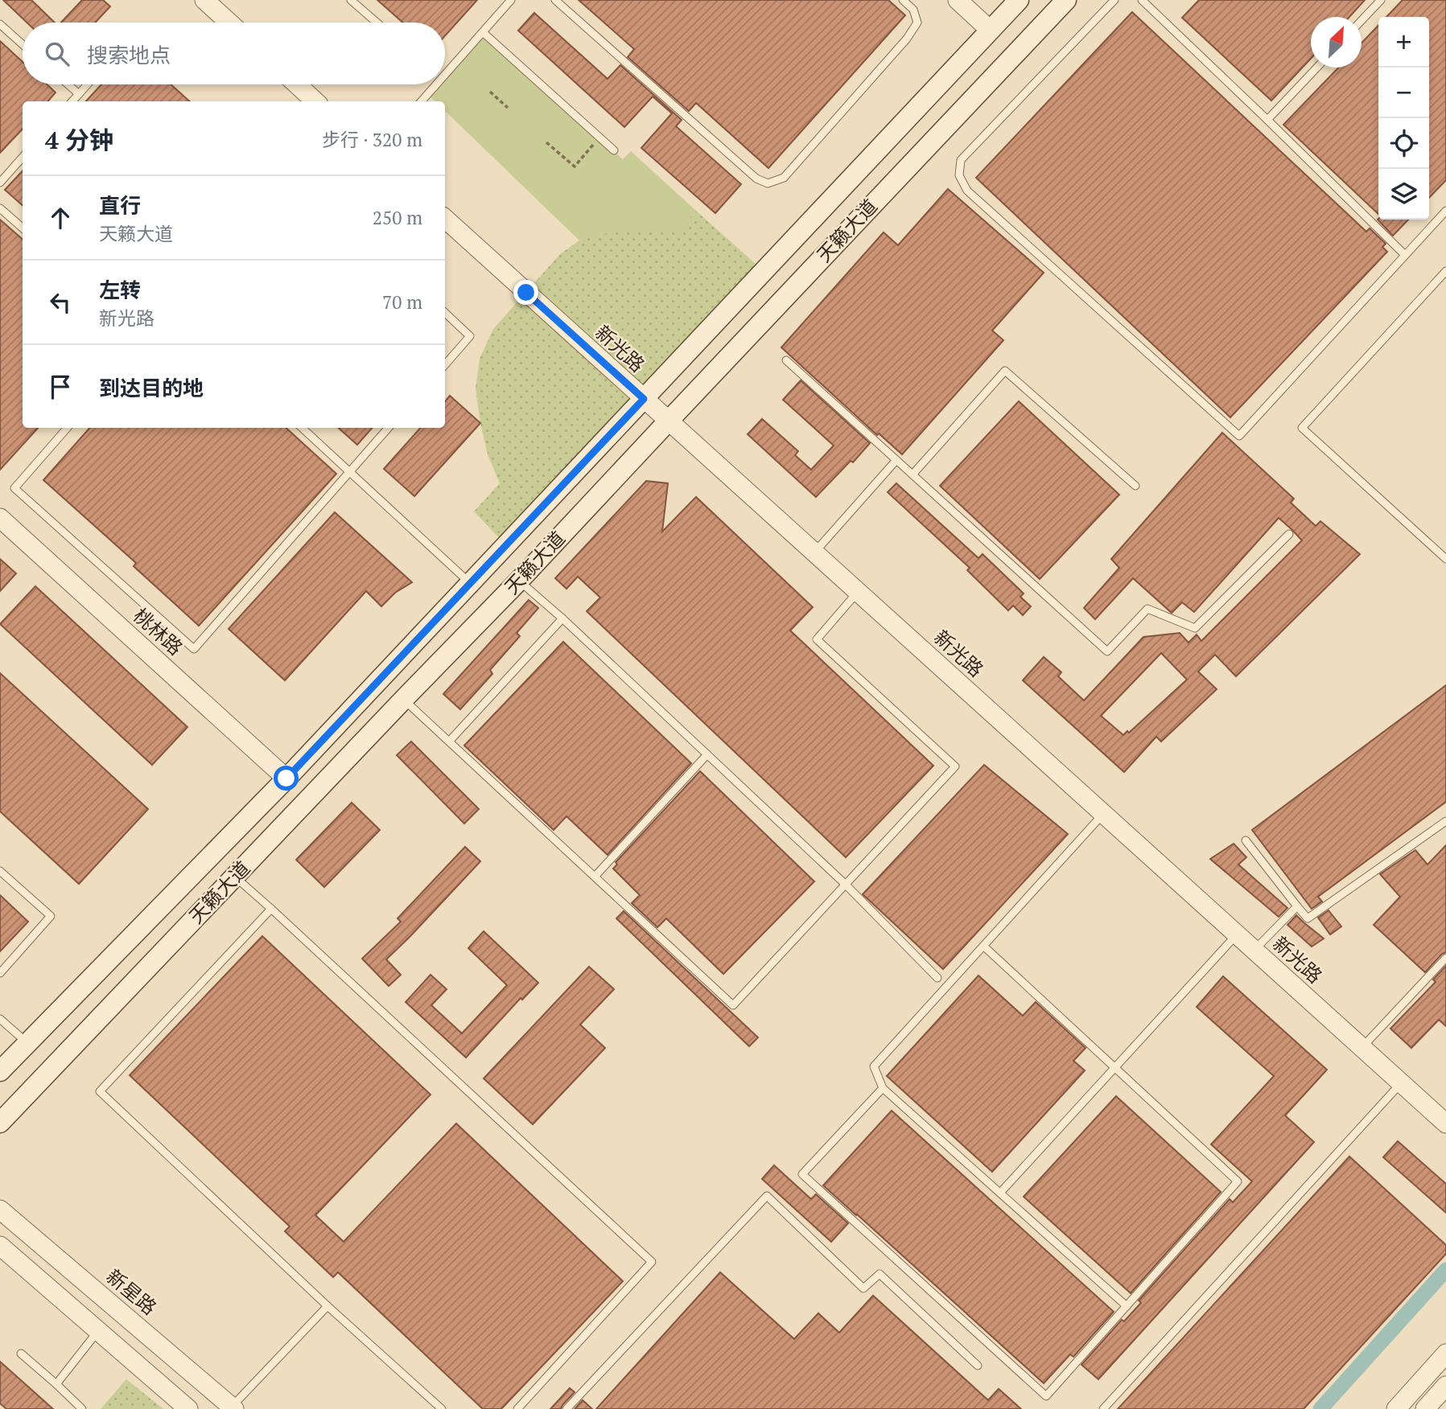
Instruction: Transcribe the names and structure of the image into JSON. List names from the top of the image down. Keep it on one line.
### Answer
{"streets":{"main road":["天籁大道"],"street":["新光路","桃林路","新星路"]},"crossings":[["天籁大道","新光路"],["天籁大道","桃林路"]],"north":"top right","page":{"map_buttons":["+","−"],"search":"搜索地点","heading":["4 分钟","步行 · 320 m"],"list":[["直行","天籁大道","250 m"],["左转","新光路","70 m"],"到达目的地"]}}
